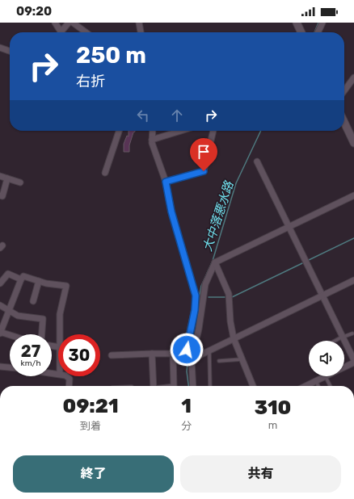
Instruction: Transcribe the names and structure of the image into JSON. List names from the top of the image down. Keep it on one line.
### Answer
{"water":["大中落悪水路"],"page":{"status":"09:20","turn":["250 m","右折"],"speed":"27 km/h","limit":"30","eta":["09:21","到着","1","分","310","m"],"buttons":["終了","共有"]}}
